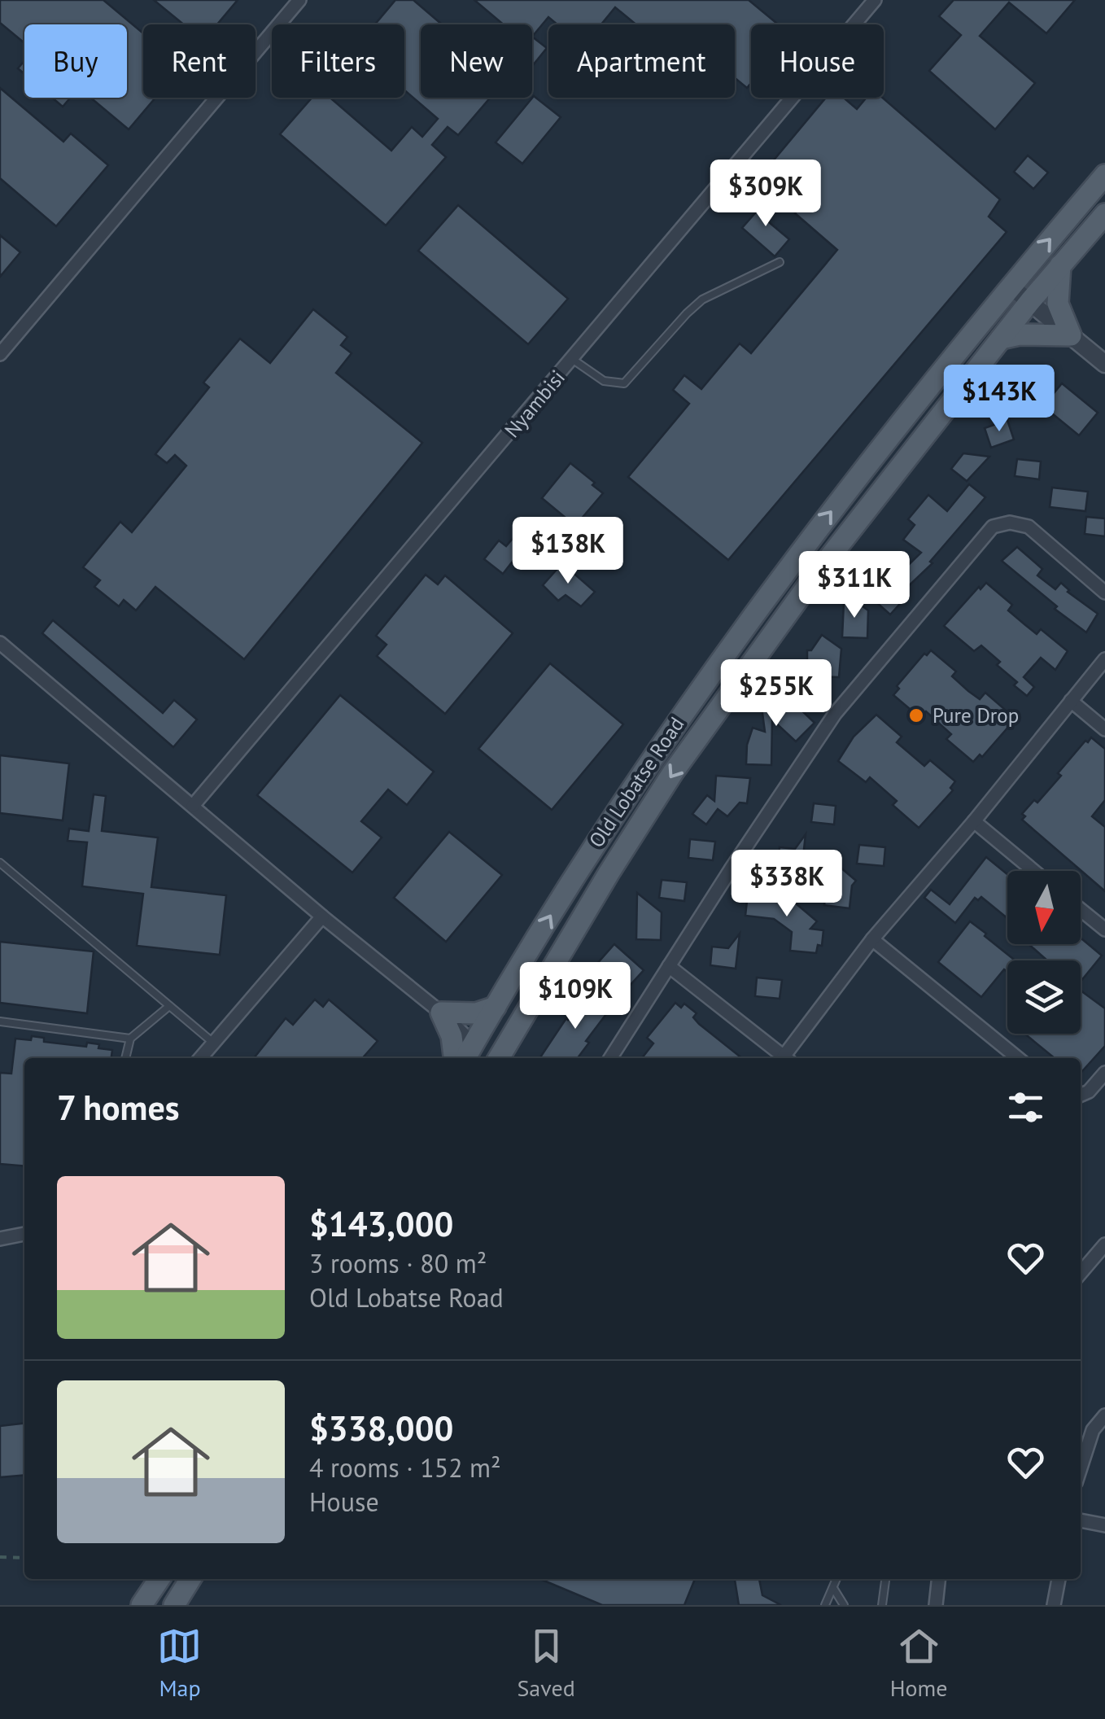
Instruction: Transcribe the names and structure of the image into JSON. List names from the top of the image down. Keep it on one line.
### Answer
{"streets":{"main road":["Old Lobatse Road"],"street":["Nyambisi"]},"places":["Pure Drop"],"north":"bottom","page":{"chip":["Buy","Rent","Filters","New","Apartment","House"],"price":["$309K","$143K","$138K","$311K","$255K","$338K","$109K"],"heading":"7 homes","list":[{"name":"$143,000","note":"3 rooms · 80 m² · Old Lobatse Road"},{"name":"$338,000","note":"4 rooms · 152 m² · House"}],"tabs":["Map","Saved","Home"]}}
